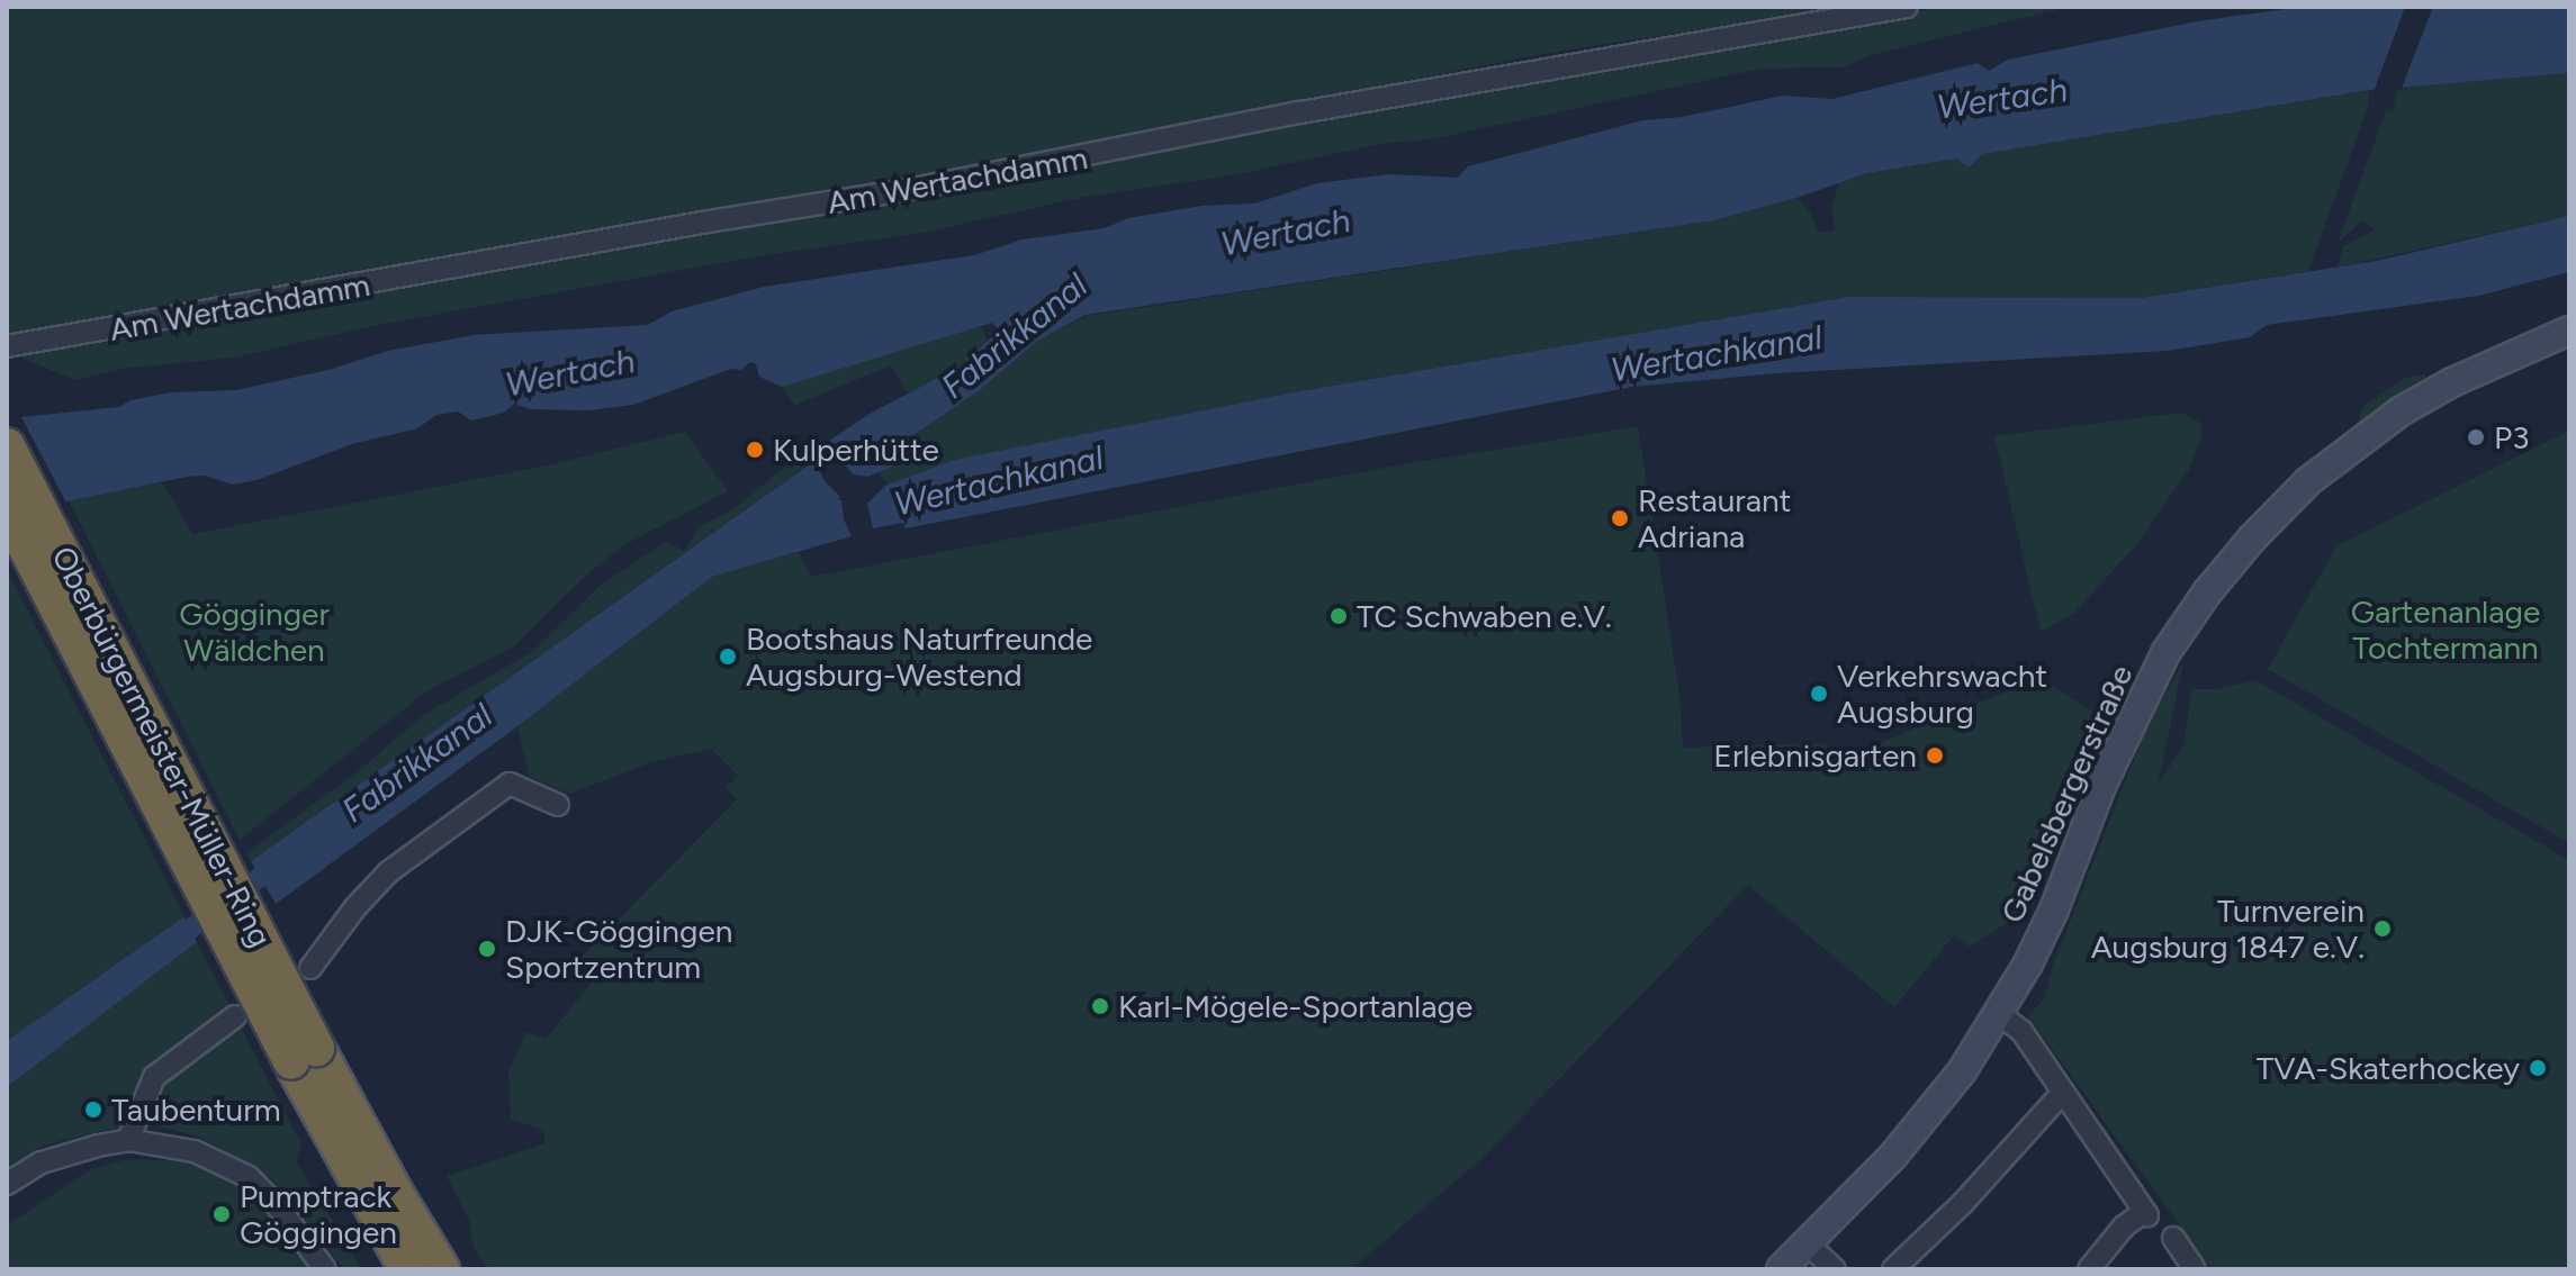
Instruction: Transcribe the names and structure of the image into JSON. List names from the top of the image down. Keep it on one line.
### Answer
{"streets":{"highway":["Oberbürgermeister-Müller-Ring"],"street":["Am Wertachdamm","Gabelsbergerstraße"]},"water":["Wertach","Fabrikkanal","Wertachkanal"],"parks":["Gartenanlage Tochtermann","Gögginger Wäldchen"],"places":["P3","Kulperhütte","Restaurant Adriana","TC Schwaben e.V.","Bootshaus Naturfreunde Augsburg-Westend","Verkehrswacht Augsburg","Erlebnisgarten","Turnverein Augsburg 1847 e.V.","DJK-Göggingen Sportzentrum","Karl-Mögele-Sportanlage","TVA-Skaterhockey","Taubenturm","Pumptrack Göggingen"]}
